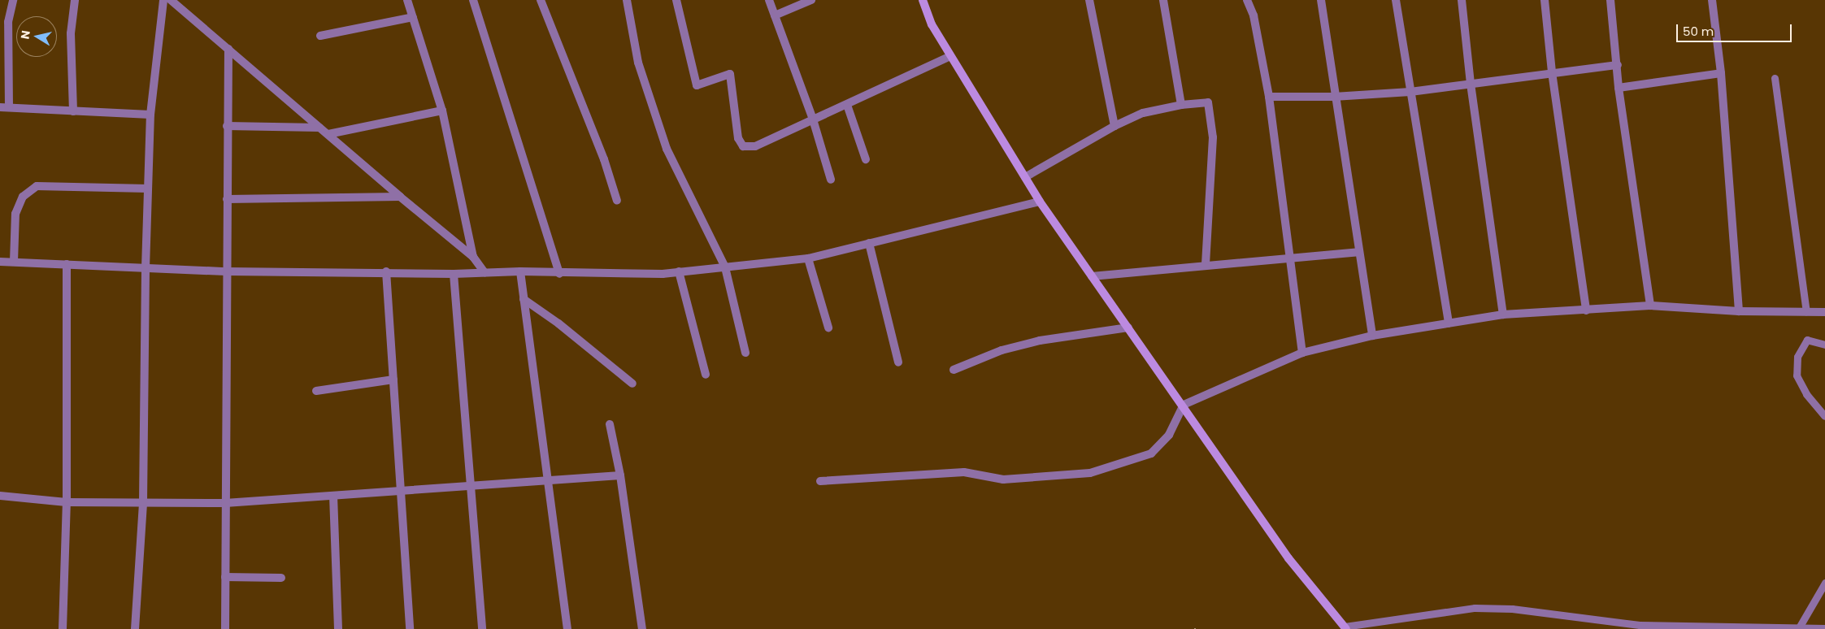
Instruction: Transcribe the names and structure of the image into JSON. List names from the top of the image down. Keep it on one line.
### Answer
{"scale_bar":"50 m","north":"left"}
